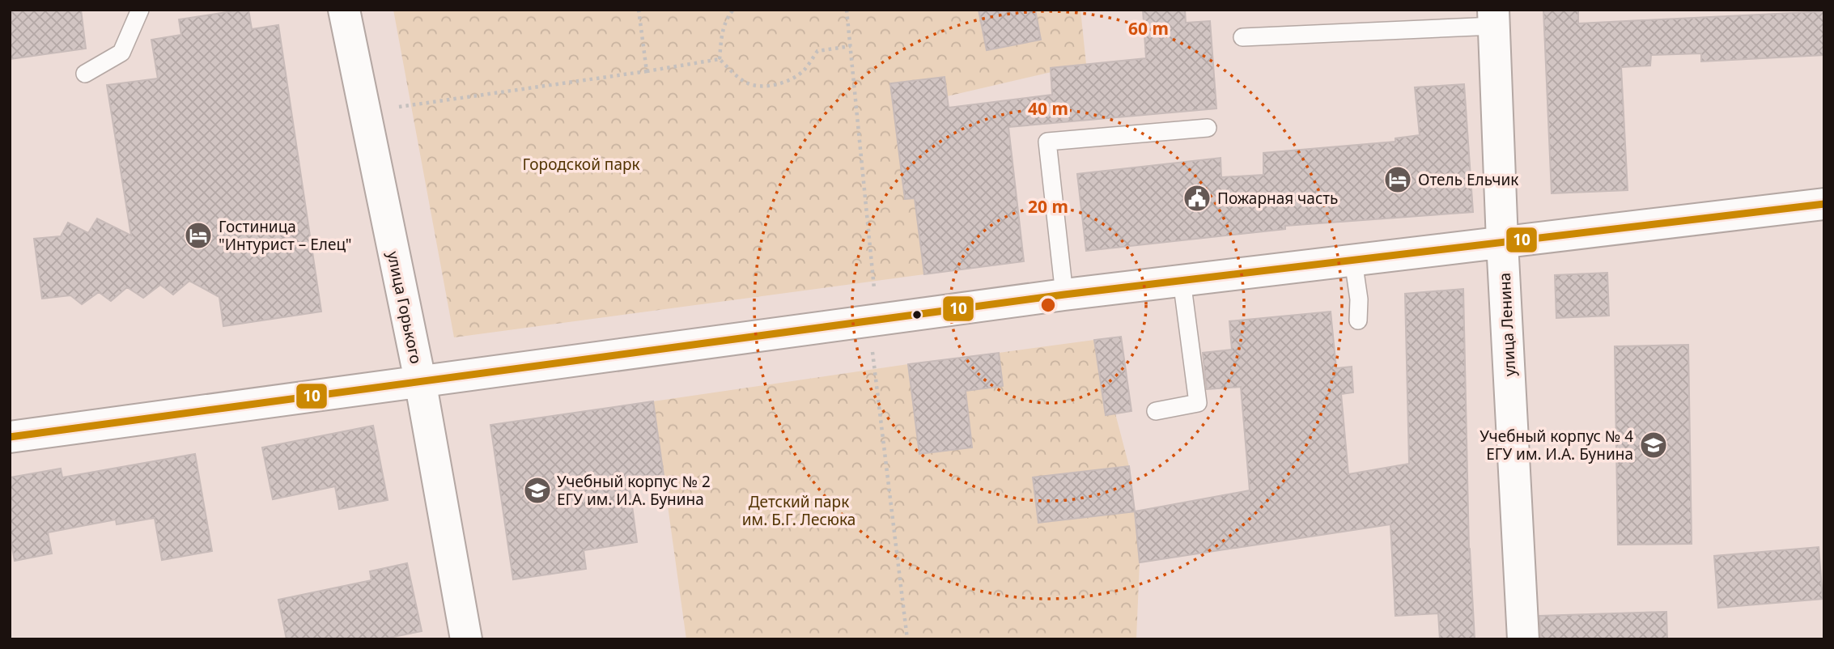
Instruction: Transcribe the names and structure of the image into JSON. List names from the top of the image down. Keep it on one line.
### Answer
{"streets":{"street":["улица Горького","улица Ленина"]},"parks":["Городской парк","Детский парк им. Б.Г. Лесюка"],"places":{"hotel":["Отель Ельчик","Гостиница \"Интурист – Елец\""],"public building":["Пожарная часть"],"school or university":["Учебный корпус № 4 ЕГУ им. И.А. Бунина","Учебный корпус № 2 ЕГУ им. И.А. Бунина"]},"lines":["transit line 10"],"rings":["60 m","40 m","20 m"]}
